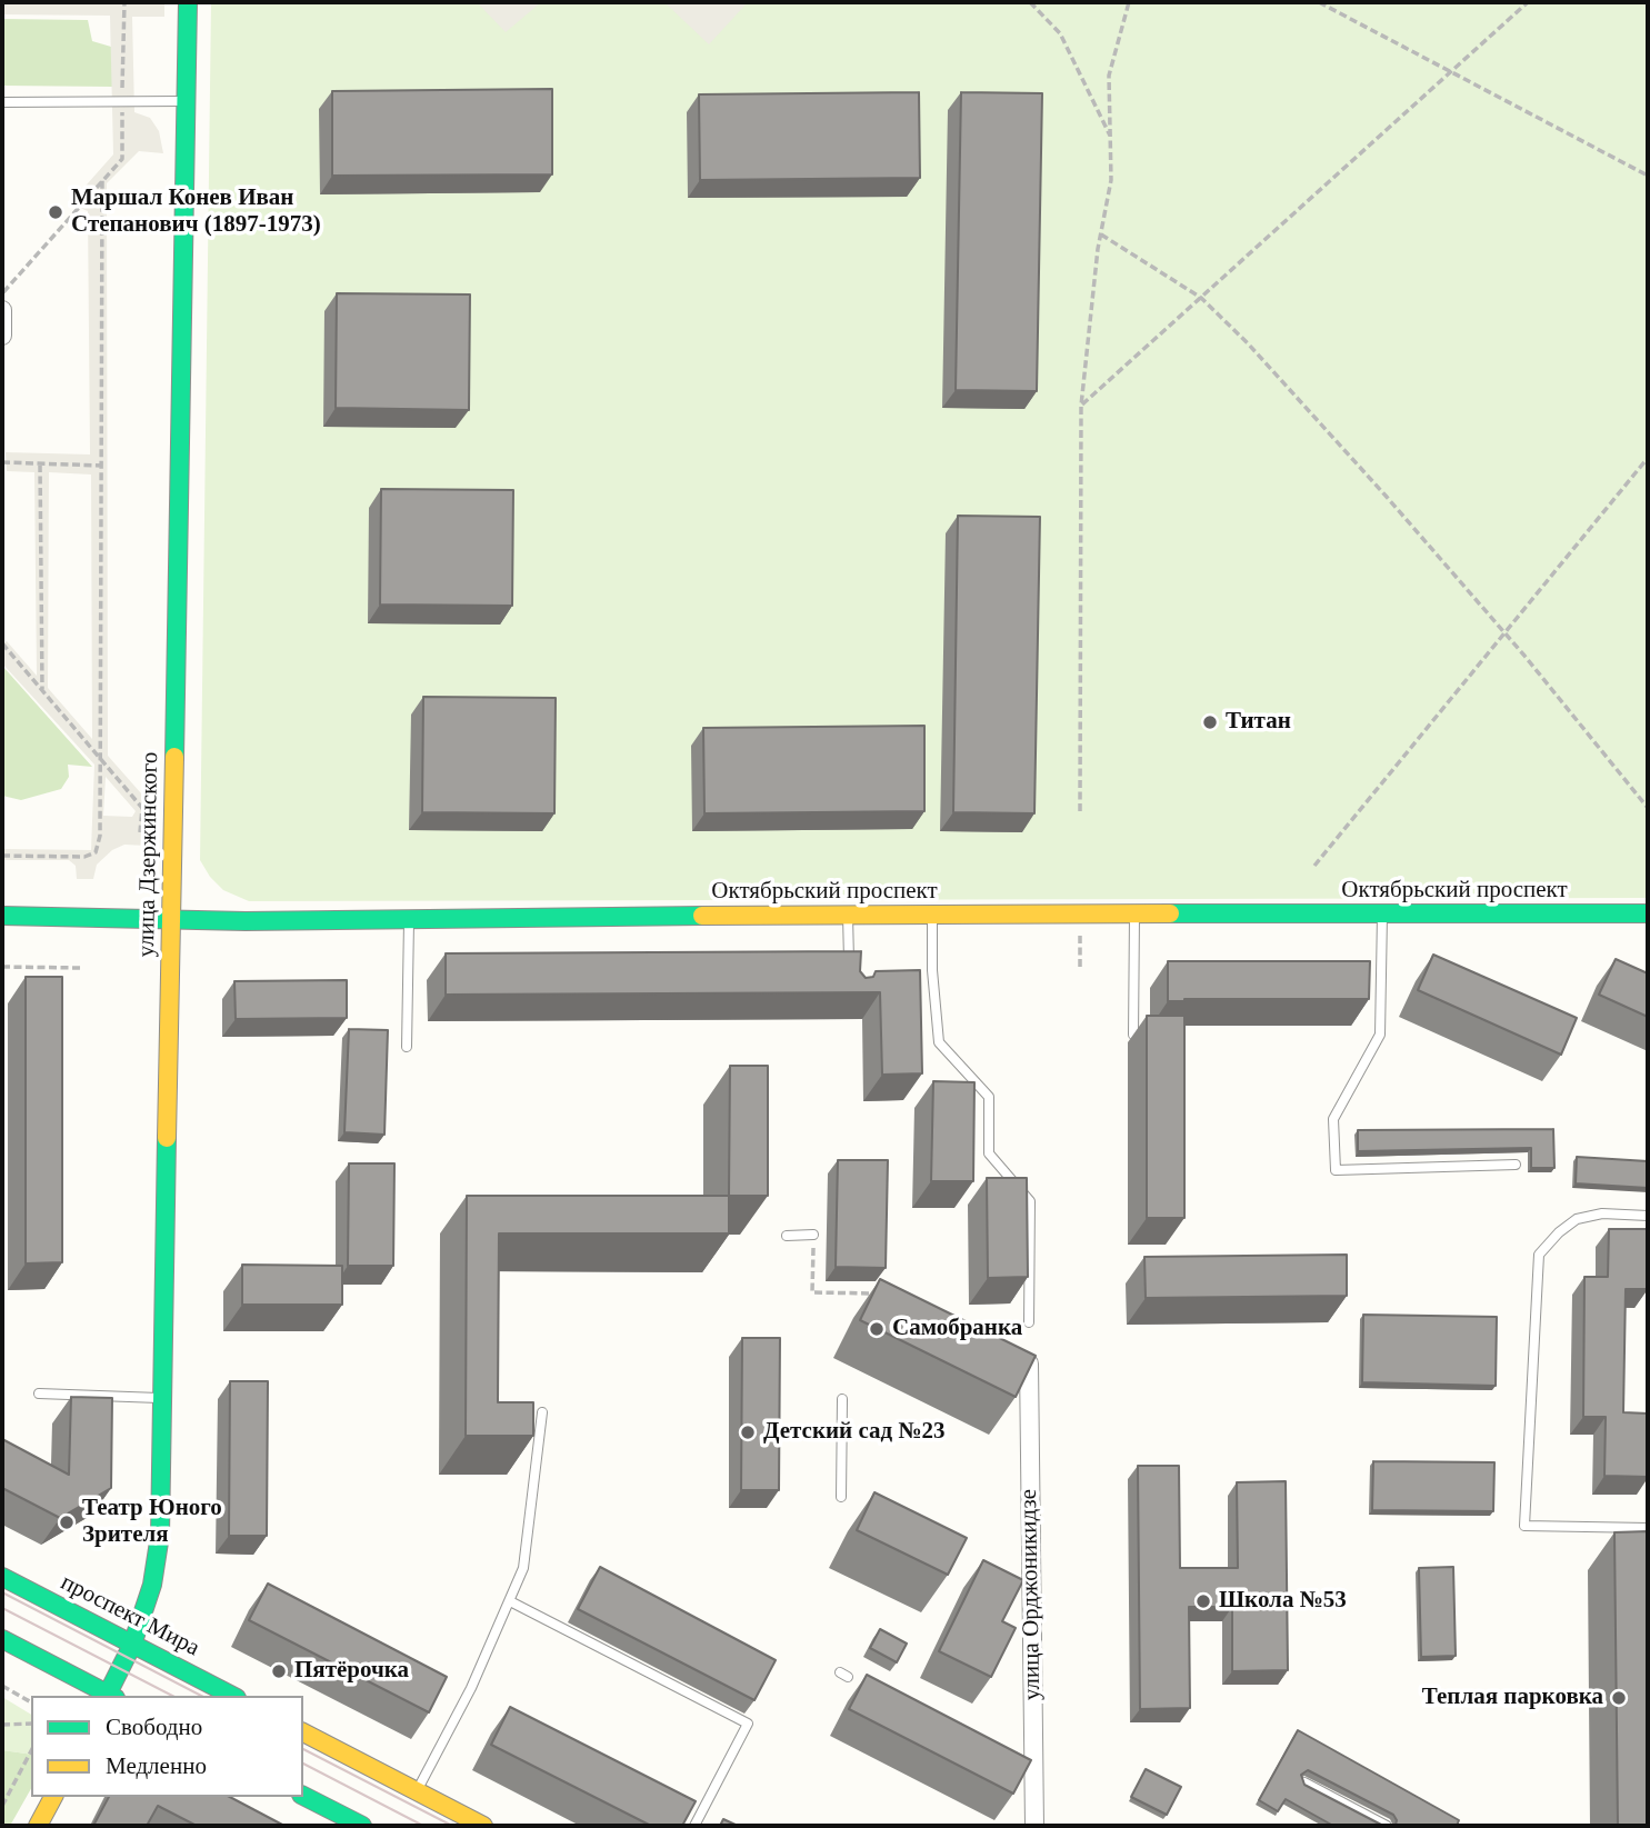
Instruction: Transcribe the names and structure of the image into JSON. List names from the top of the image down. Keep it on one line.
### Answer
{"streets":{"main road":["улица Дзержинского","Октябрьский проспект","проспект Мира"],"street":["улица Орджоникидзе"]},"crossings":[["улица Дзержинского","Октябрьский проспект"],["улица Дзержинского","проспект Мира"]],"places":["Маршал Конев Иван Степанович (1897-1973)","Титан","Самобранка","Детский сад №23","Театр Юного Зрителя","Школа №53","Пятёрочка","Теплая парковка"],"legend":["Свободно","Медленно"]}
